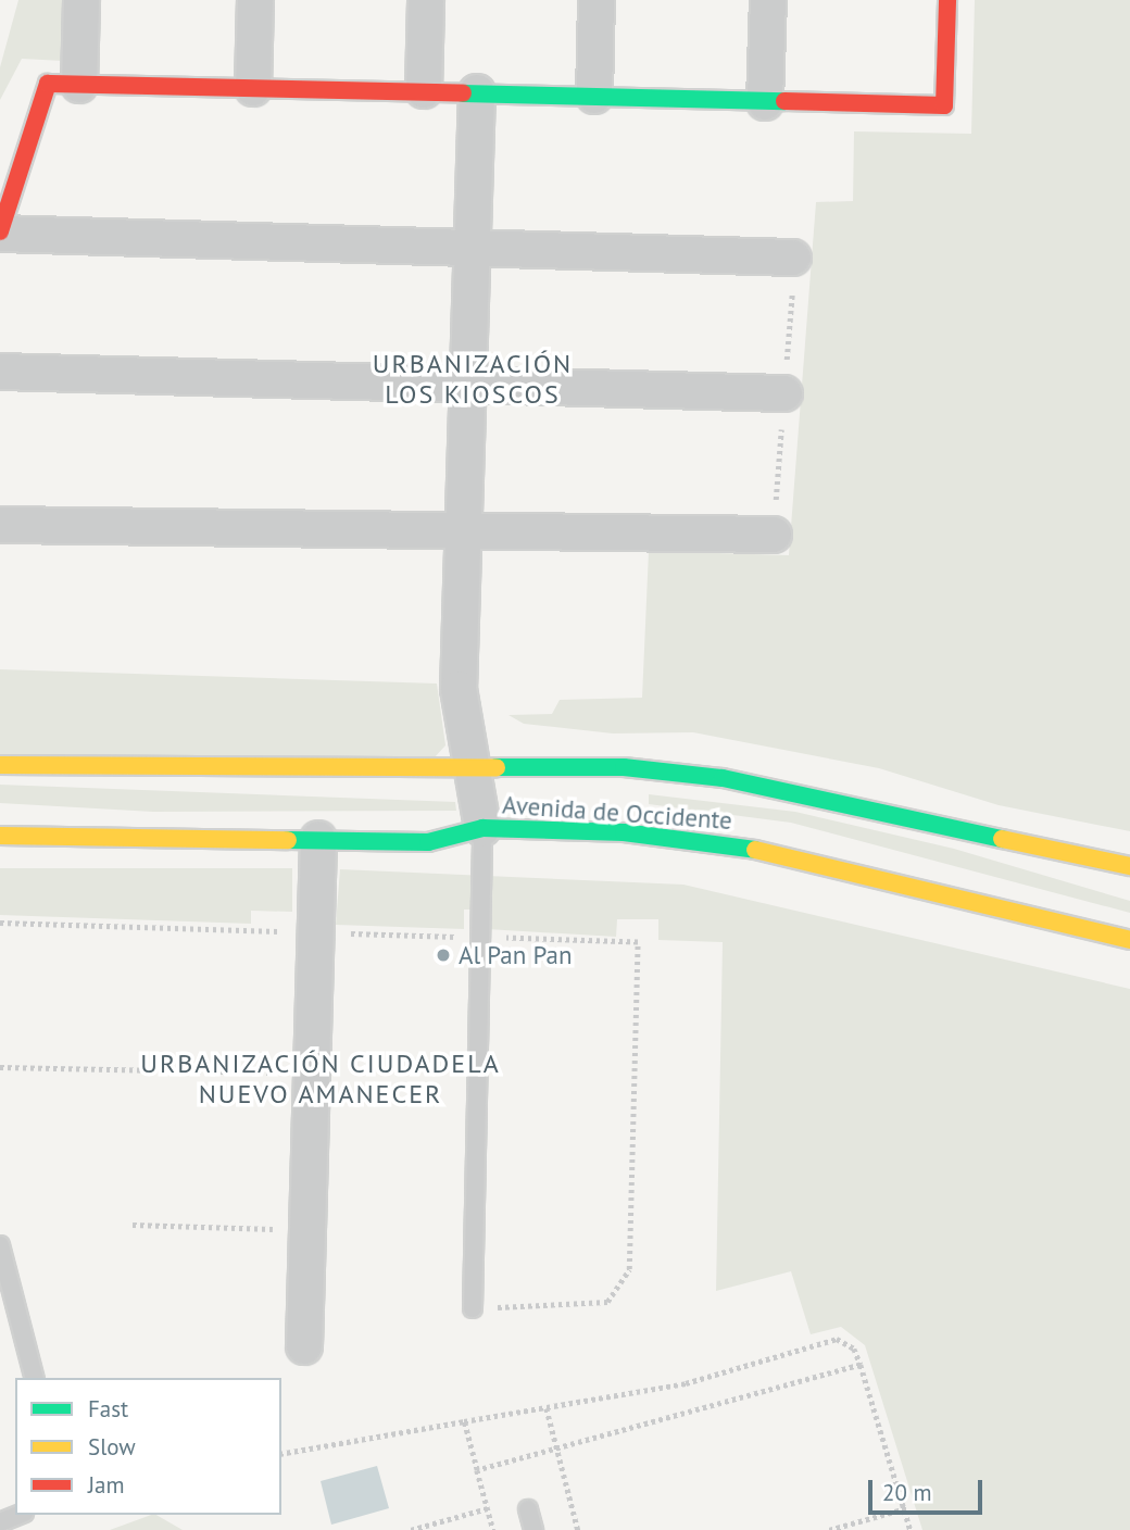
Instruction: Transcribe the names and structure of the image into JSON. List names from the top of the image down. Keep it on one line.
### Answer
{"streets":{"main road":["Avenida de Occidente"]},"districts":["URBANIZACIÓN LOS KIOSCOS","URBANIZACIÓN CIUDADELA NUEVO AMANECER"],"places":["Al Pan Pan"],"legend":["Fast","Slow","Jam"],"scale_bar":"20 m"}
